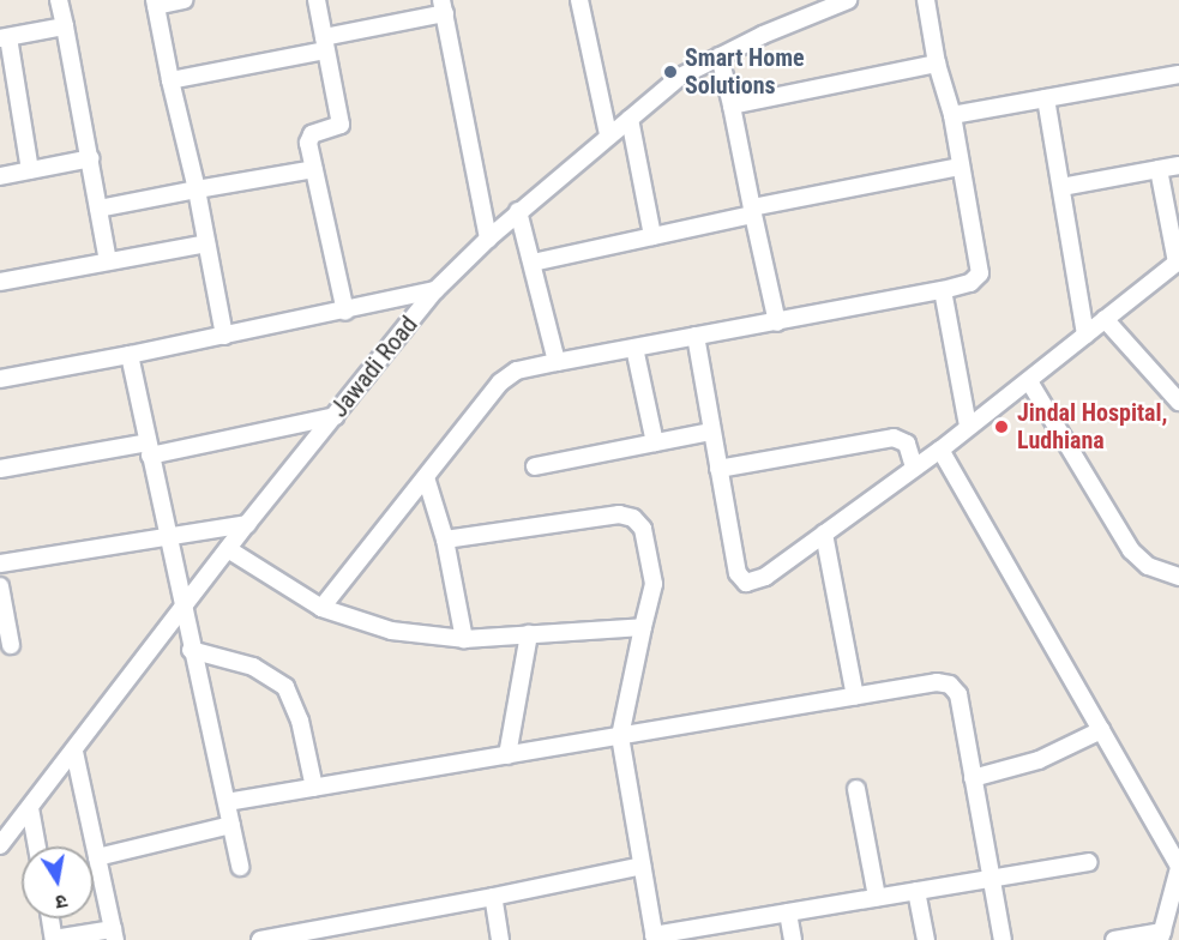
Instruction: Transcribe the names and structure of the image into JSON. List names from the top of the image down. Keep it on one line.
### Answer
{"streets":{"street":["Jawadi Road"]},"places":["Smart Home Solutions","Jindal Hospital, Ludhiana"],"north":"bottom"}
